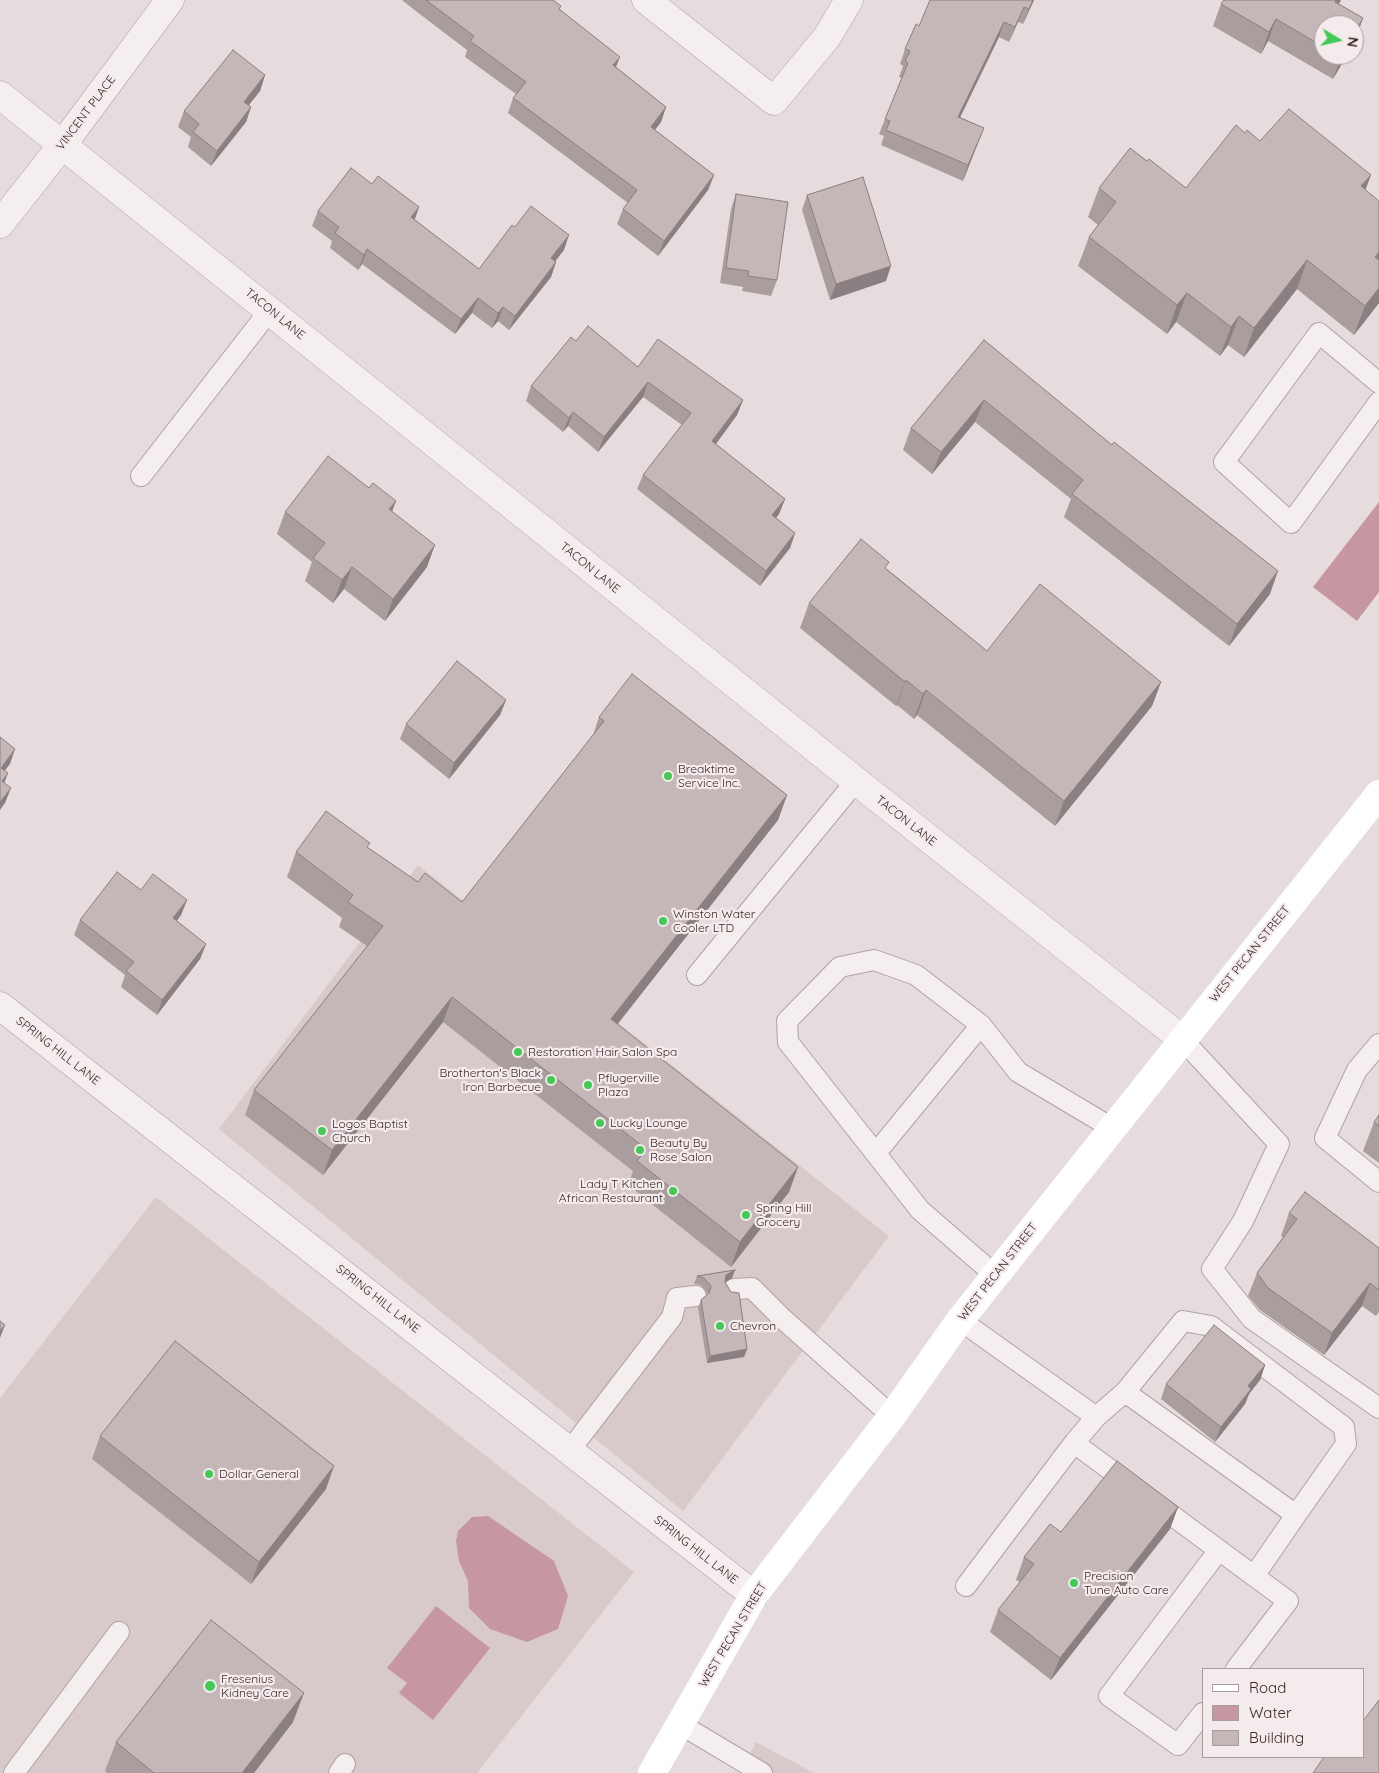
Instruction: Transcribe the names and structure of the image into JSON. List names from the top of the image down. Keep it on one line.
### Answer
{"streets":{"main road":["WEST PECAN STREET"],"street":["VINCENT PLACE","TACON LANE","SPRING HILL LANE"]},"crossings":[["VINCENT PLACE","TACON LANE"],["TACON LANE","WEST PECAN STREET"],["WEST PECAN STREET","SPRING HILL LANE"]],"places":["Breaktime Service Inc.","Winston Water Cooler LTD","Restoration Hair Salon Spa","Brotherton's Black Iron Barbecue","Pflugerville Plaza","Lucky Lounge","Logos Baptist Church","Beauty By Rose Salon","Lady T Kitchen African Restaurant","Spring Hill Grocery","Chevron","Dollar General","Precision Tune Auto Care","Fresenius Kidney Care"],"legend":["Road","Water","Building"],"north":"right"}
